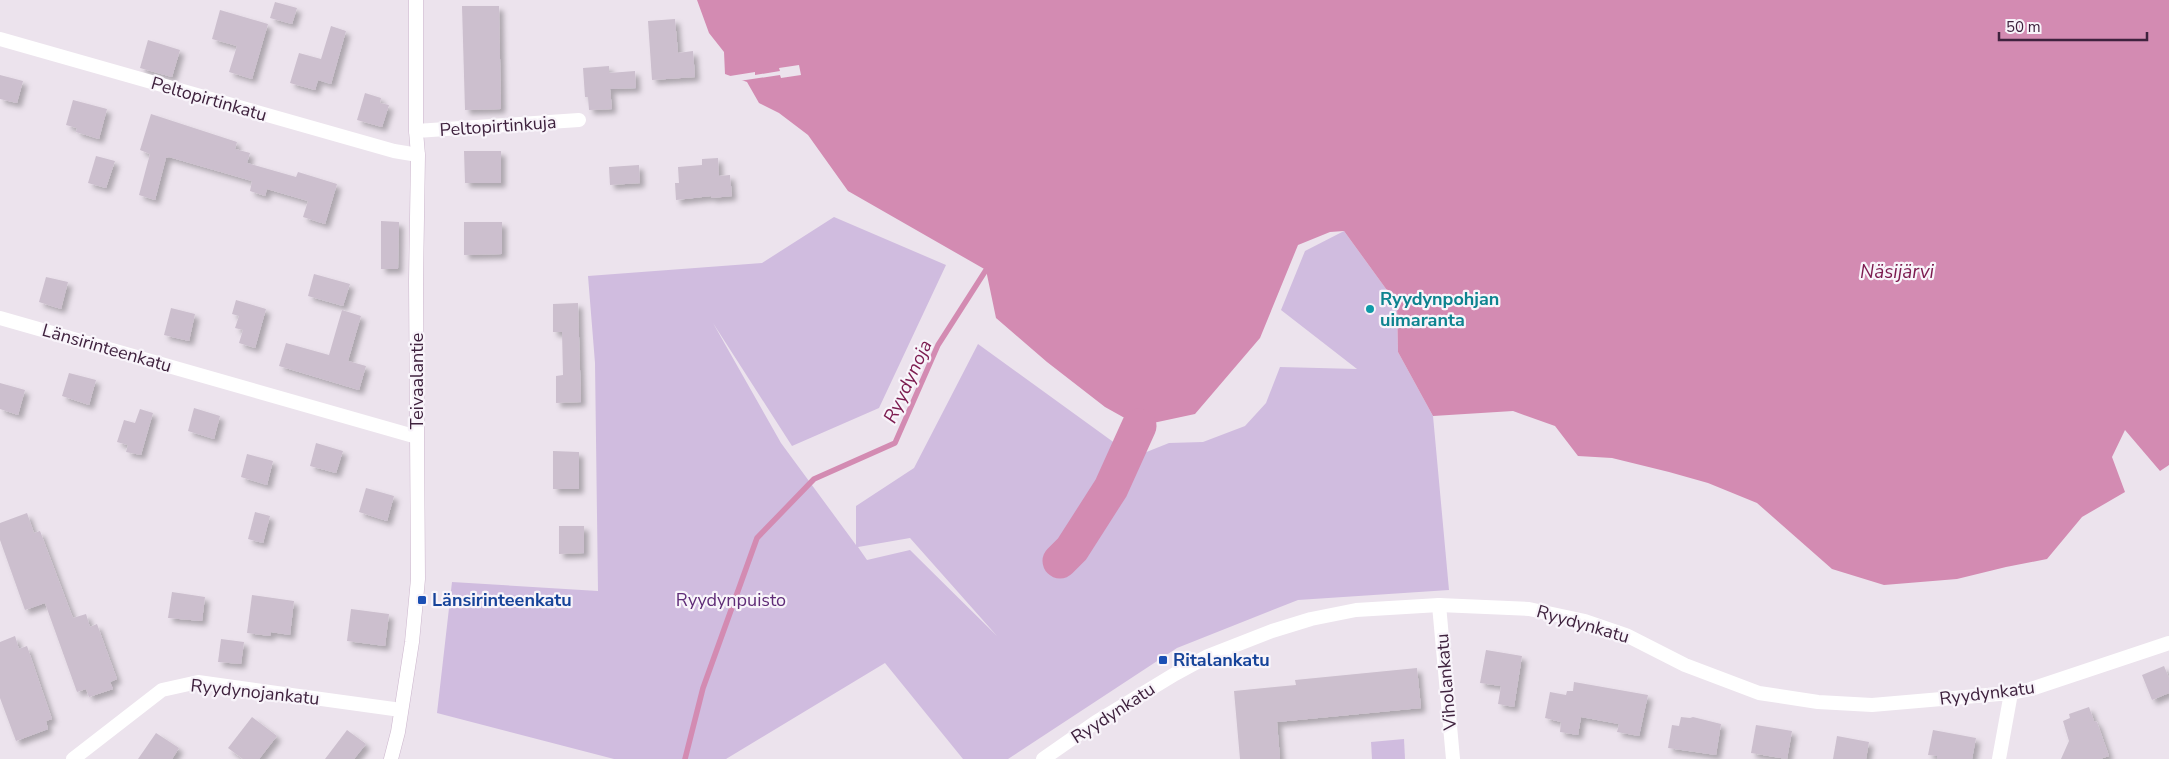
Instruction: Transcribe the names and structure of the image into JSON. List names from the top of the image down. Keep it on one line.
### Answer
{"streets":{"street":["Peltopirtinkatu","Peltopirtinkuja","Länsirinteenkatu","Teivaalantie","Ryydynkatu","Viholankatu","Ryydynojankatu"]},"crossings":[["Peltopirtinkatu","Teivaalantie"],["Peltopirtinkuja","Teivaalantie"],["Länsirinteenkatu","Teivaalantie"],["Teivaalantie","Ryydynojankatu"],["Ryydynkatu","Viholankatu"]],"water":["Näsijärvi","Ryydynoja"],"parks":["Ryydynpuisto"],"places":{"other":["Ryydynpohjan uimaranta"],"transit":["Länsirinteenkatu","Ritalankatu"]},"scale_bar":"50 m"}
